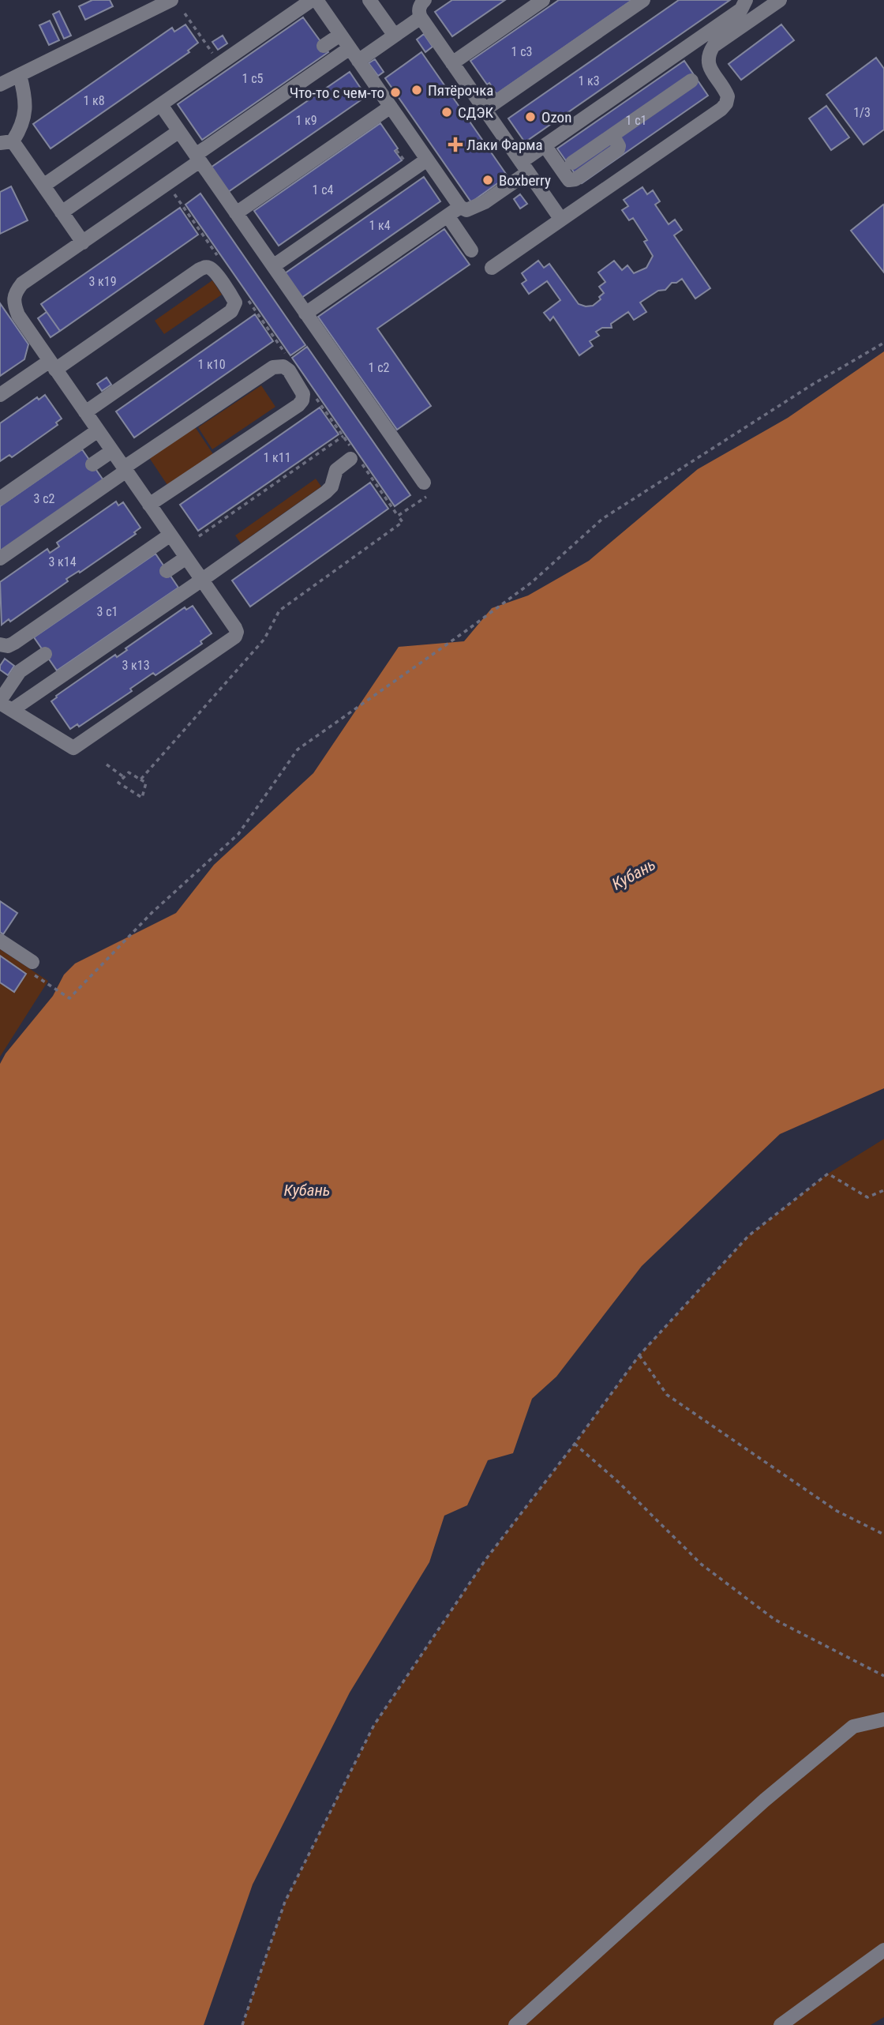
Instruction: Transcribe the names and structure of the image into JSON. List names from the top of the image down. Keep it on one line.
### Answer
{"water":["Кубань"],"places":{"other":["Пятёрочка","Что-то с чем-то","СДЭК","Ozon","Boxberry"],"health":["Лаки Фарма"]},"house_numbers":["1 с3","1 с5","1 к3","1 к8","1/3","1 к9","1 с1","1 с4","1 к4","3 к19","1 к10","1 с2","1 к11","3 с2","3 к14","3 с1","3 к13"]}
